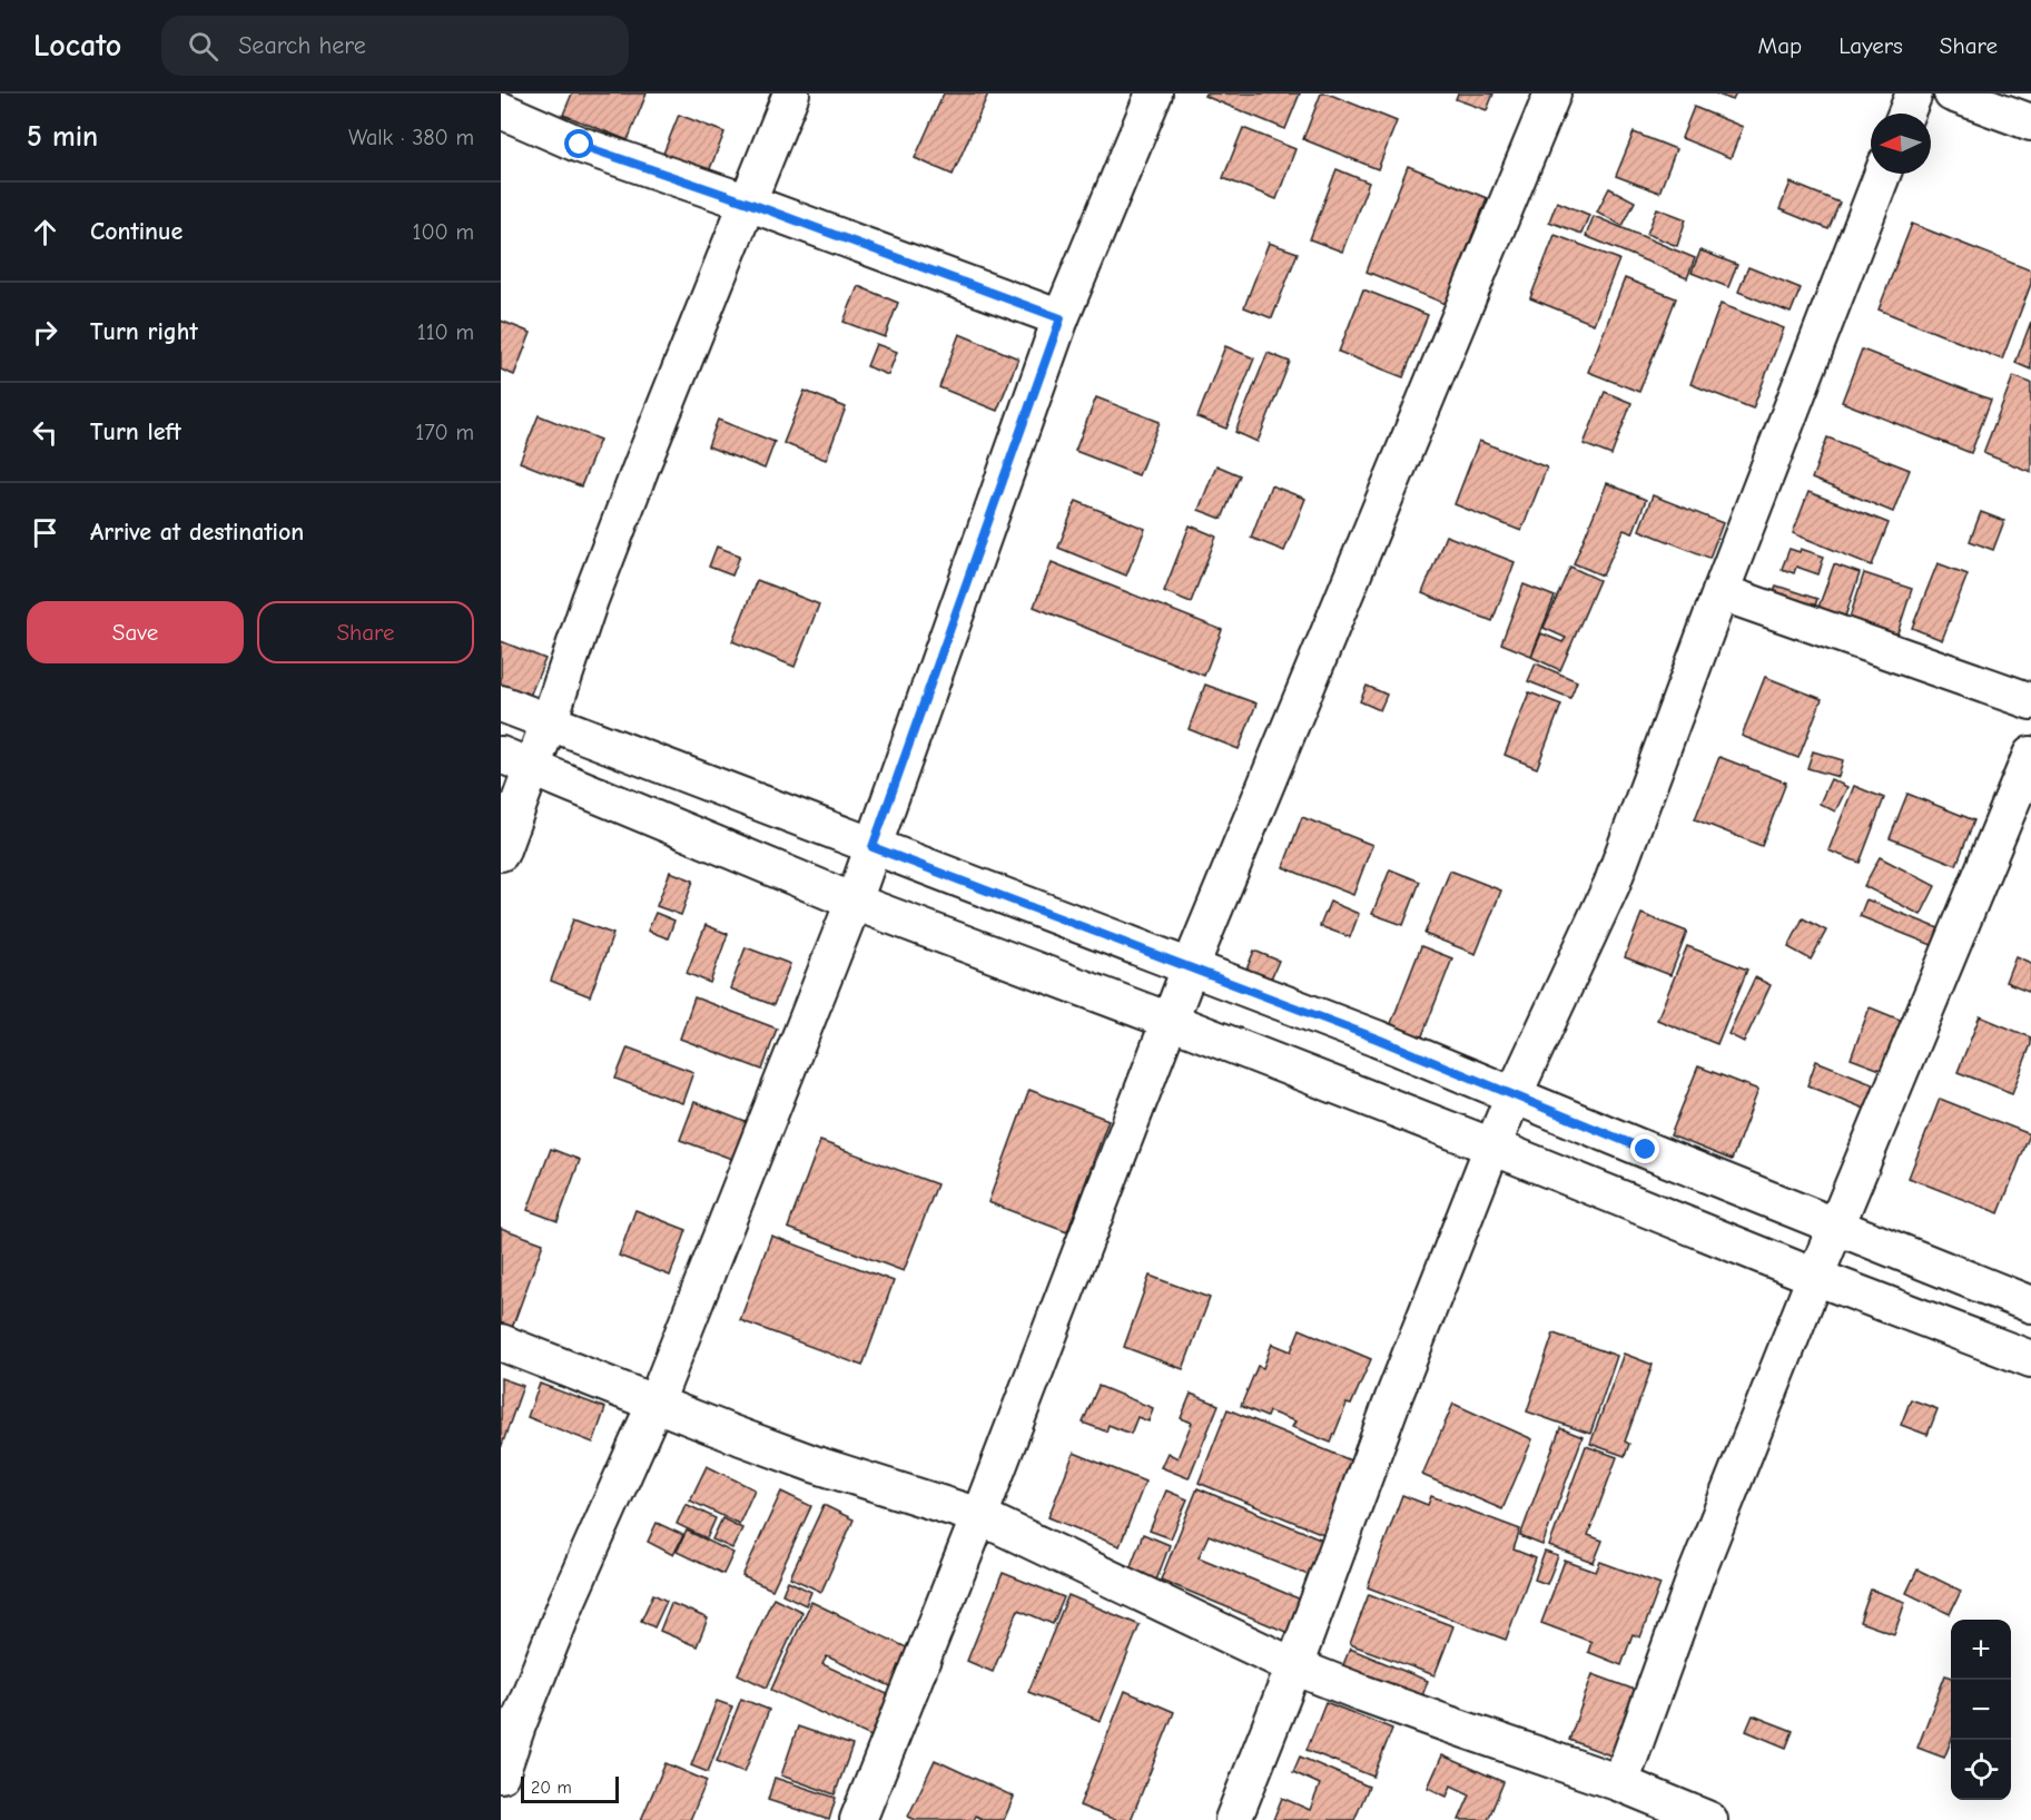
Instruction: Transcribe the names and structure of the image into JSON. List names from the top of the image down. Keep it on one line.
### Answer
{"scale_bar":"20 m","north":"left","page":{"header":"Locato","search":"Search here","nav":["Map","Layers","Share"],"heading":["5 min","Walk · 380 m"],"list":[["Continue","100 m"],["Turn right","110 m"],["Turn left","170 m"],"Arrive at destination"],"buttons":["Save","Share"],"map_buttons":["+","−"],"scale":"20 m"}}
